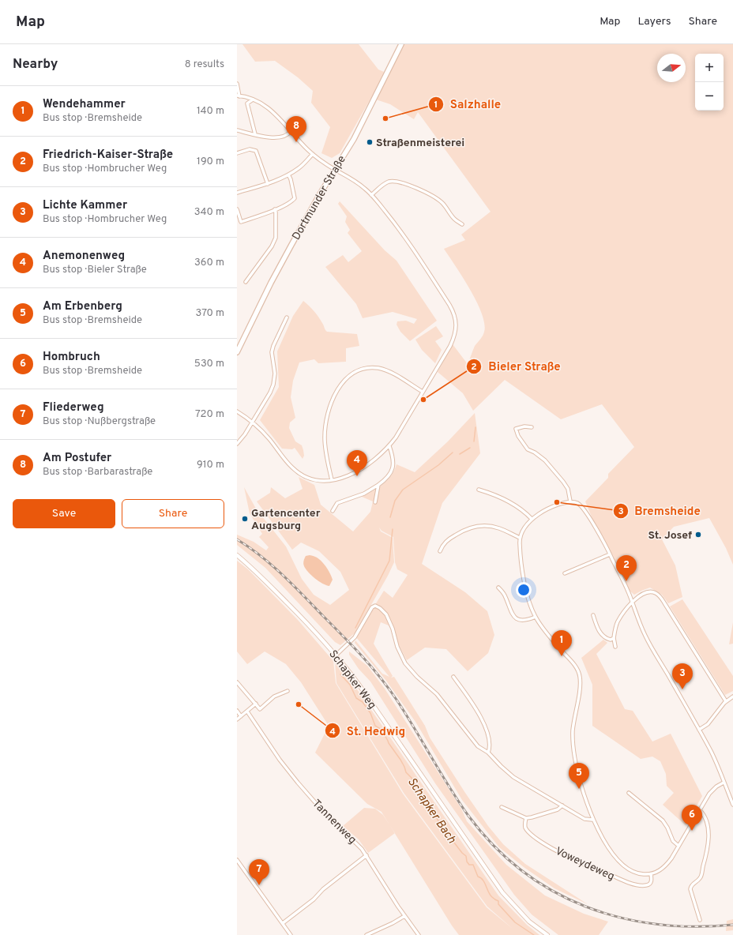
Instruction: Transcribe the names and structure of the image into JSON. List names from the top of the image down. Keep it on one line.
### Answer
{"streets":{"main road":["Dortmunder Straße"],"street":["Schapker Weg","Tannenweg","Voweydeweg"]},"water":["Schapker Bach"],"places":["Salzhalle","Straßenmeisterei","Bieler Straße","Bremsheide","Gartencenter Augsburg","St. Josef","St. Hedwig"],"north":"right","page":{"header":"Map","nav":["Map","Layers","Share"],"heading":["Nearby","8 results"],"map_buttons":["+","−"],"list":[{"mark":"1","name":"Wendehammer","note":"Bus stop · Bremsheide","value":"140 m"},{"mark":"2","name":"Friedrich-Kaiser-Straße","note":"Bus stop · Hombrucher Weg","value":"190 m"},{"mark":"3","name":"Lichte Kammer","note":"Bus stop · Hombrucher Weg","value":"340 m"},{"mark":"4","name":"Anemonenweg","note":"Bus stop · Bieler Straße","value":"360 m"},{"mark":"5","name":"Am Erbenberg","note":"Bus stop · Bremsheide","value":"370 m"},{"mark":"6","name":"Hombruch","note":"Bus stop · Bremsheide","value":"530 m"},{"mark":"7","name":"Fliederweg","note":"Bus stop · Nußbergstraße","value":"720 m"},{"mark":"8","name":"Am Postufer","note":"Bus stop · Barbarastraße","value":"910 m"}],"pins":["8","4","2","1","3","5","6","7"],"buttons":["Save","Share"]}}
